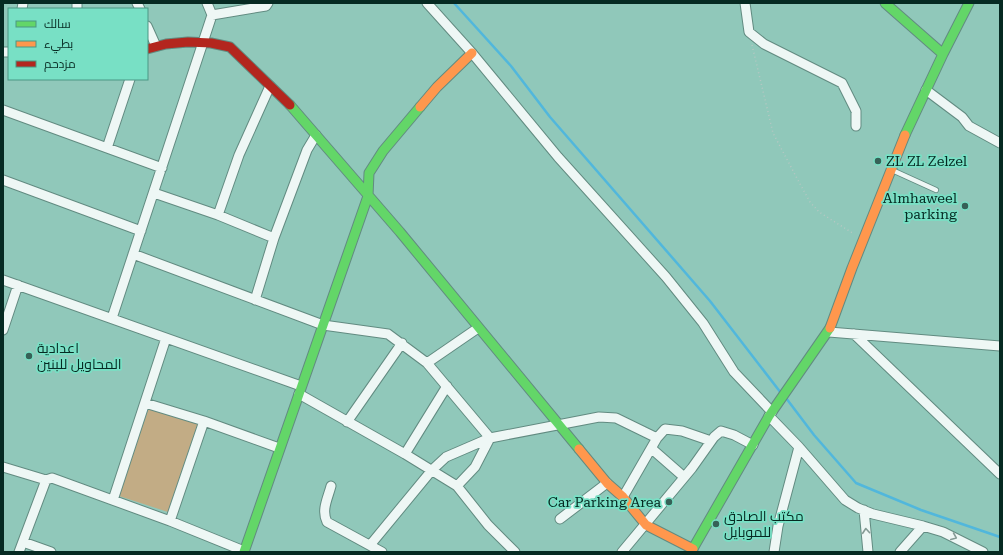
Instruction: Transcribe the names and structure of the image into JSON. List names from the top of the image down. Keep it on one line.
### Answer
{"places":["ZL ZL Zelzel","Almhaweel parking","اعدادية المحاويل للبنين","Car Parking Area","مكتب الصادق للموبايل"],"legend":["سالك","بطيء","مزدحم"]}
